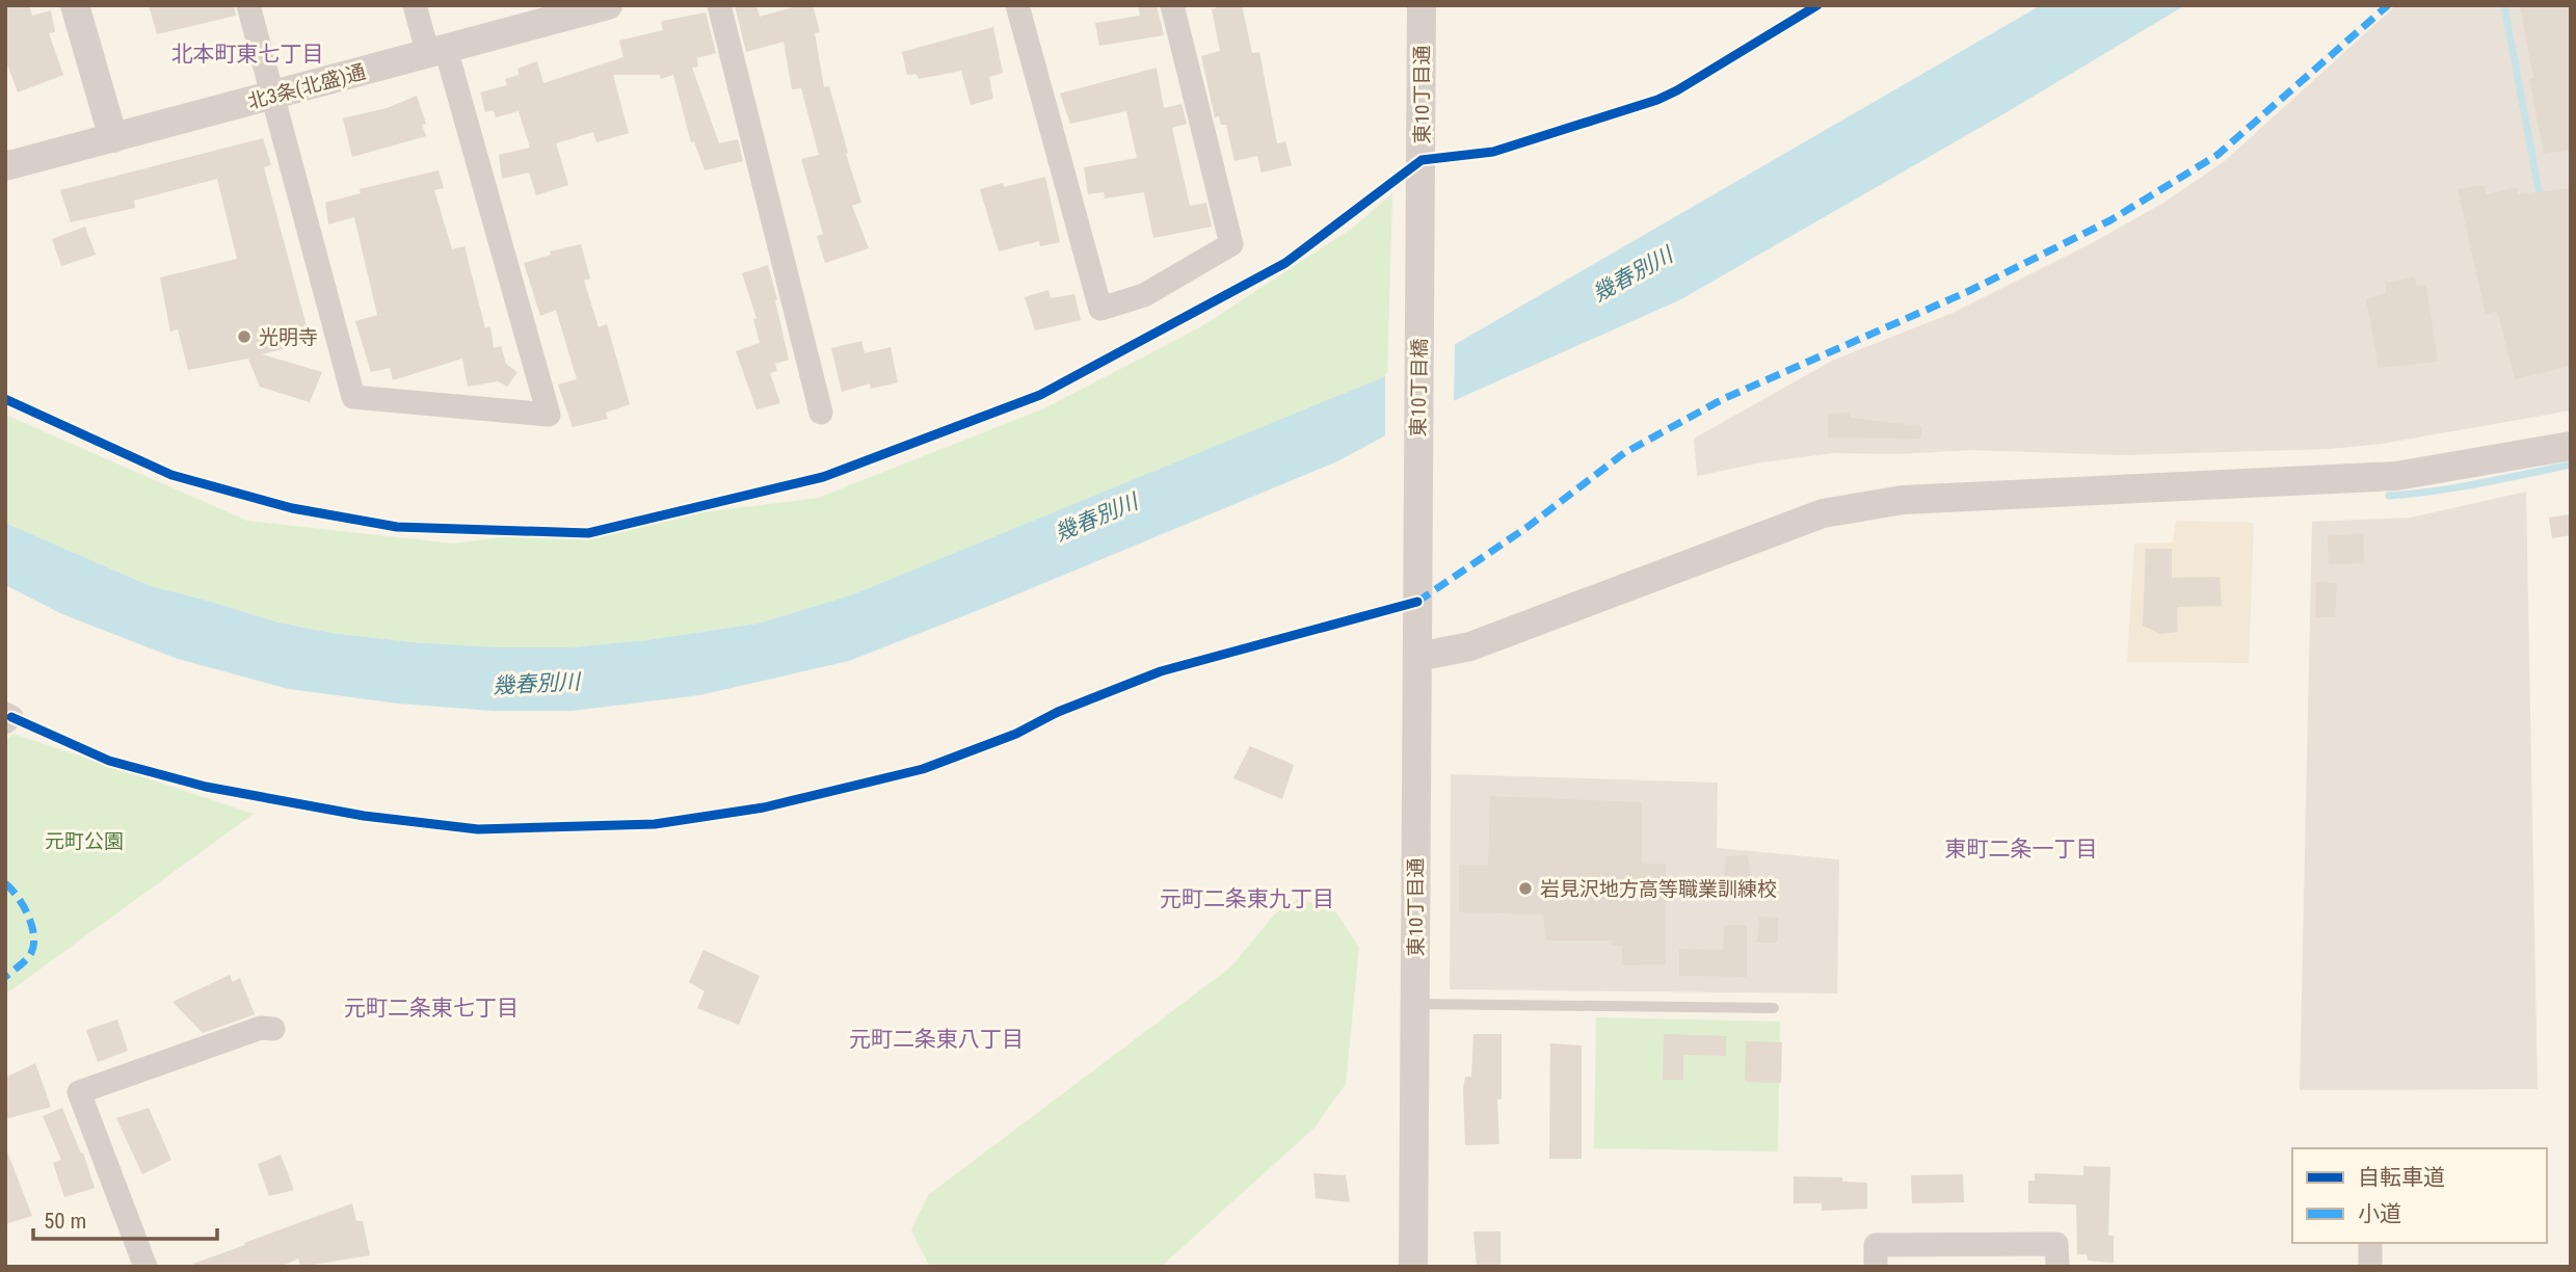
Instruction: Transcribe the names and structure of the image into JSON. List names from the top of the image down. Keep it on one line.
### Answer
{"streets":{"street":["北3条(北盛)通","東10丁目通","東10丁目橋"]},"crossings":[["東10丁目通","東10丁目橋"]],"districts":["北本町東七丁目","東町二条一丁目","元町二条東九丁目","元町二条東七丁目","元町二条東八丁目"],"water":["幾春別川"],"parks":["元町公園"],"places":["光明寺","岩見沢地方高等職業訓練校"],"legend":["自転車道","小道"],"scale_bar":"50 m"}
